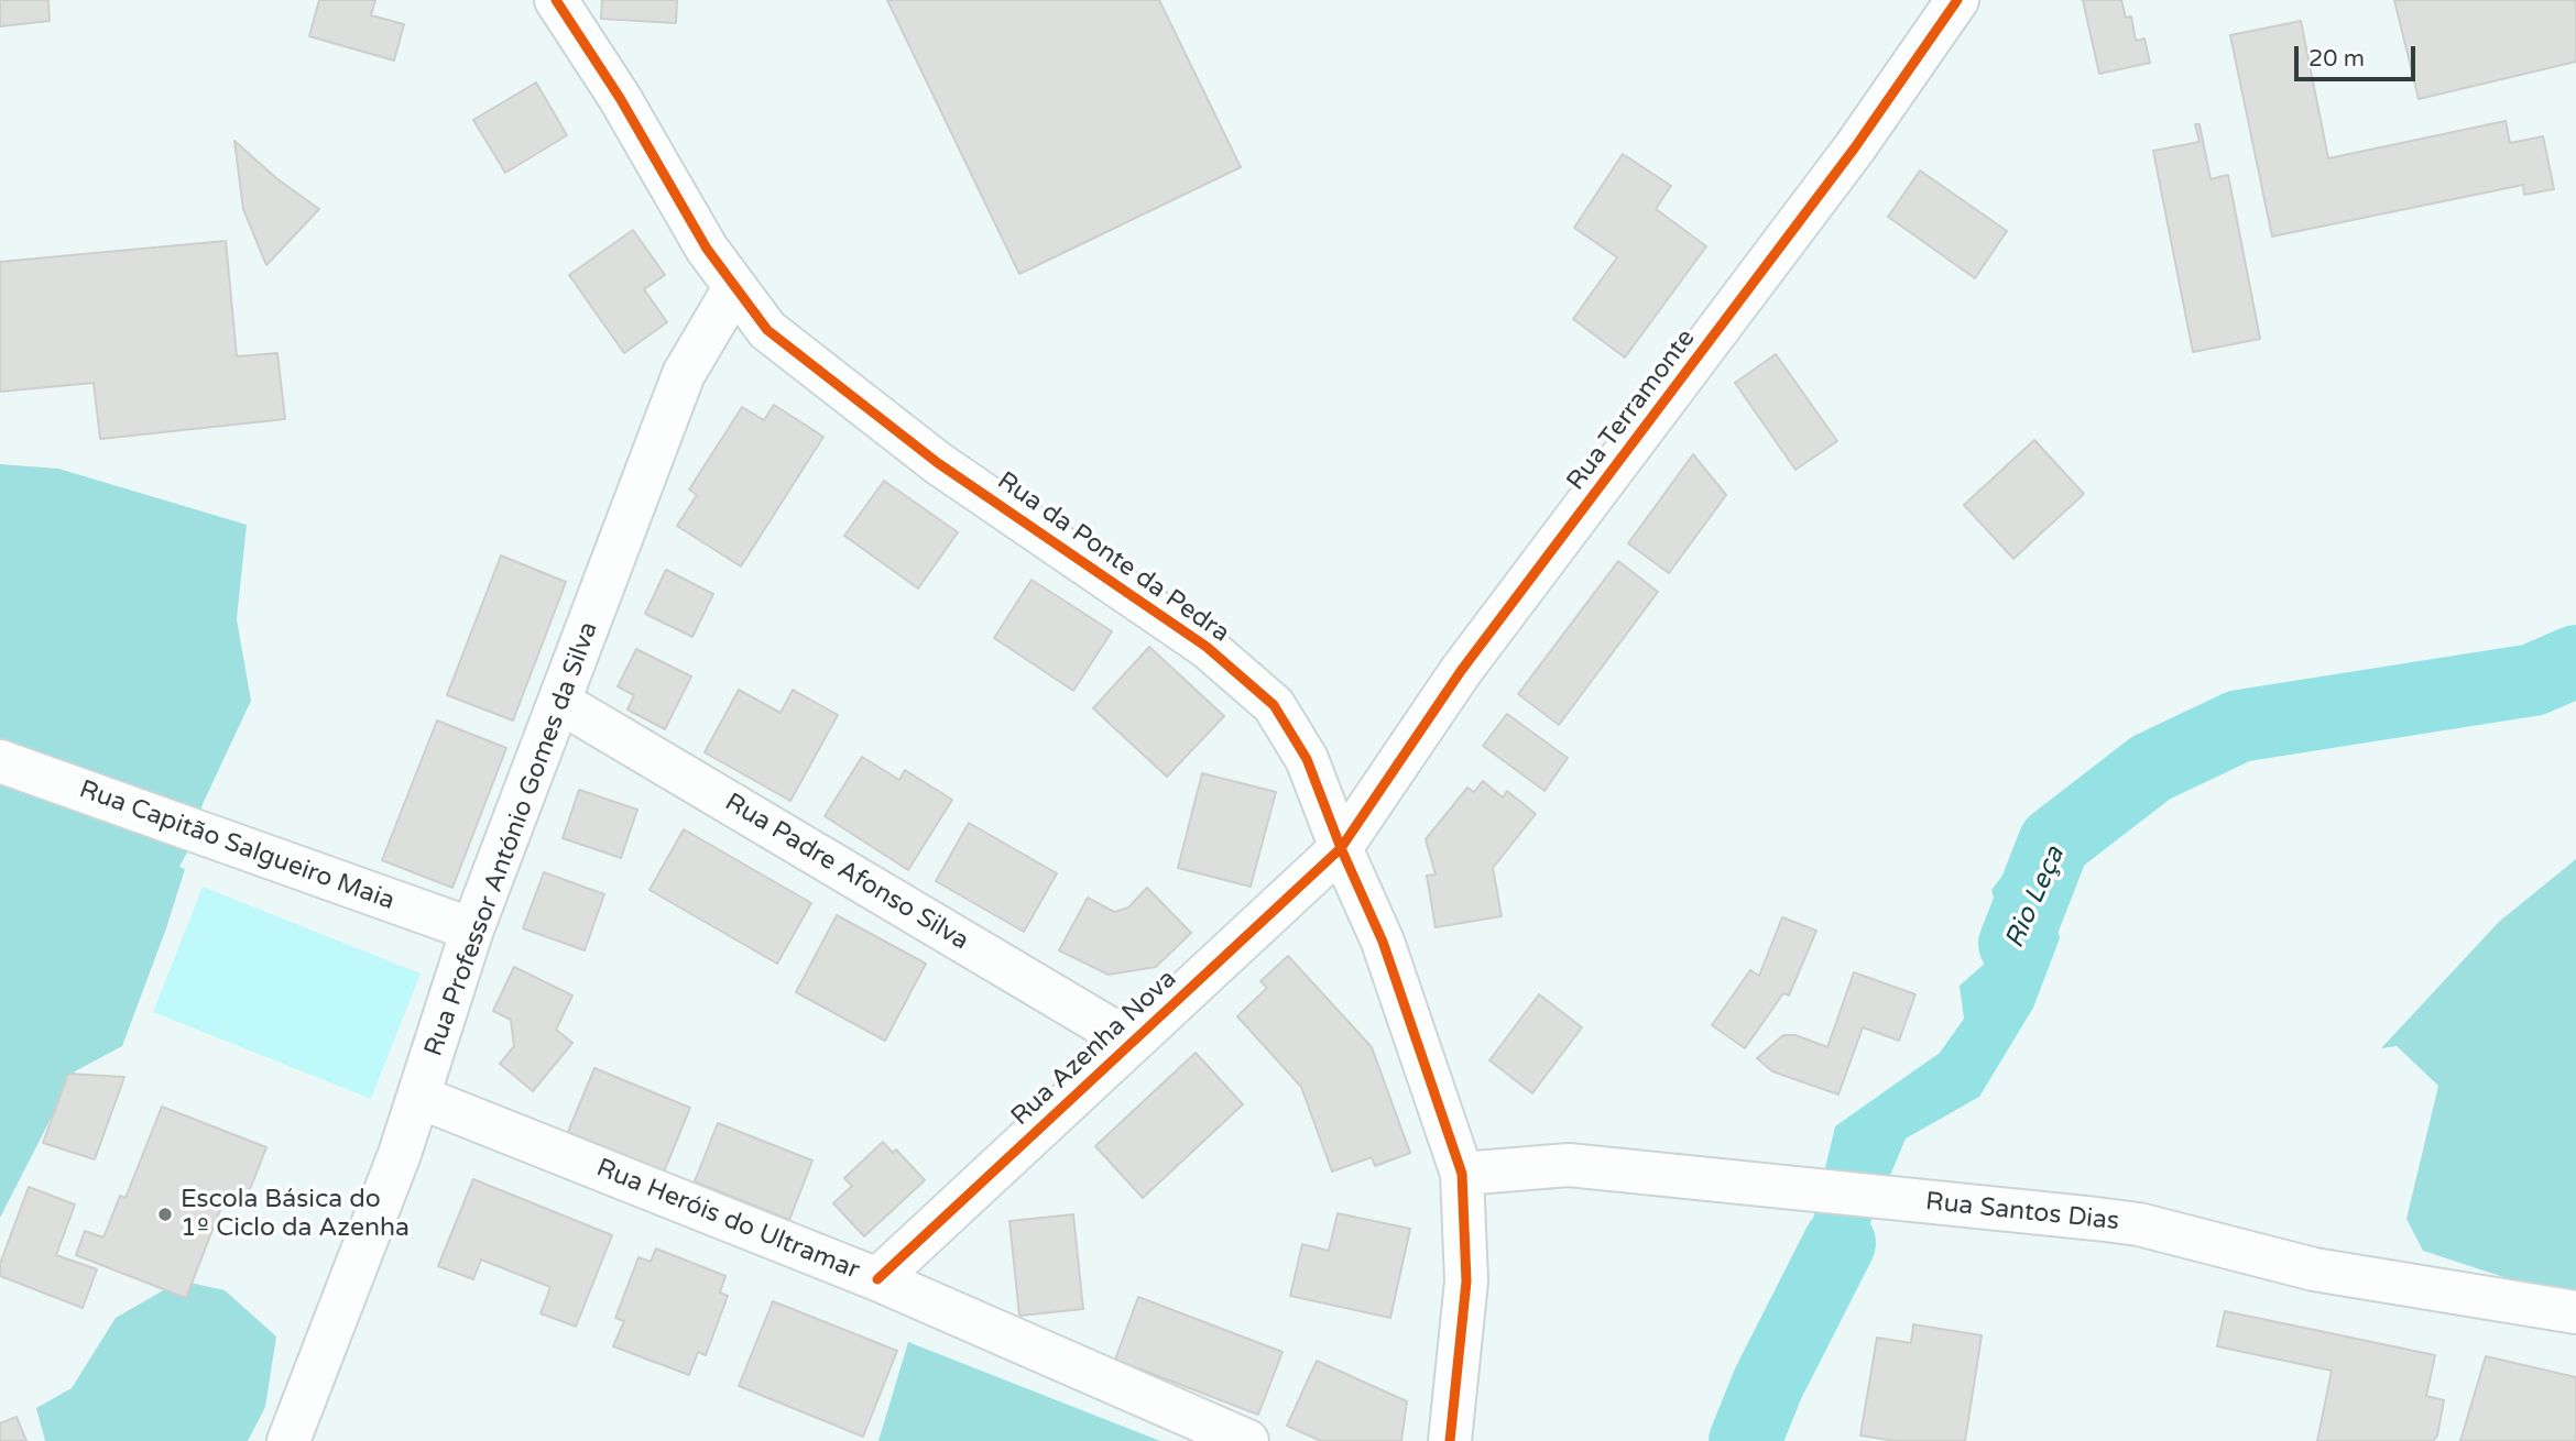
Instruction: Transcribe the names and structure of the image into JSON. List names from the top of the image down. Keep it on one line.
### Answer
{"streets":{"street":["Rua Terramonte","Rua da Ponte da Pedra","Rua Professor António Gomes da Silva","Rua Capitão Salgueiro Maia","Rua Padre Afonso Silva","Rua Azenha Nova","Rua Santos Dias","Rua Heróis do Ultramar"]},"crossings":[["Rua Terramonte","Rua da Ponte da Pedra"],["Rua Terramonte","Rua Azenha Nova"],["Rua da Ponte da Pedra","Rua Professor António Gomes da Silva"],["Rua da Ponte da Pedra","Rua Azenha Nova"],["Rua da Ponte da Pedra","Rua Santos Dias"],["Rua Professor António Gomes da Silva","Rua Capitão Salgueiro Maia"],["Rua Professor António Gomes da Silva","Rua Padre Afonso Silva"],["Rua Professor António Gomes da Silva","Rua Heróis do Ultramar"],["Rua Padre Afonso Silva","Rua Azenha Nova"],["Rua Azenha Nova","Rua Heróis do Ultramar"]],"water":["Rio Leça"],"places":["Escola Básica do 1º Ciclo da Azenha"],"scale_bar":"20 m"}
